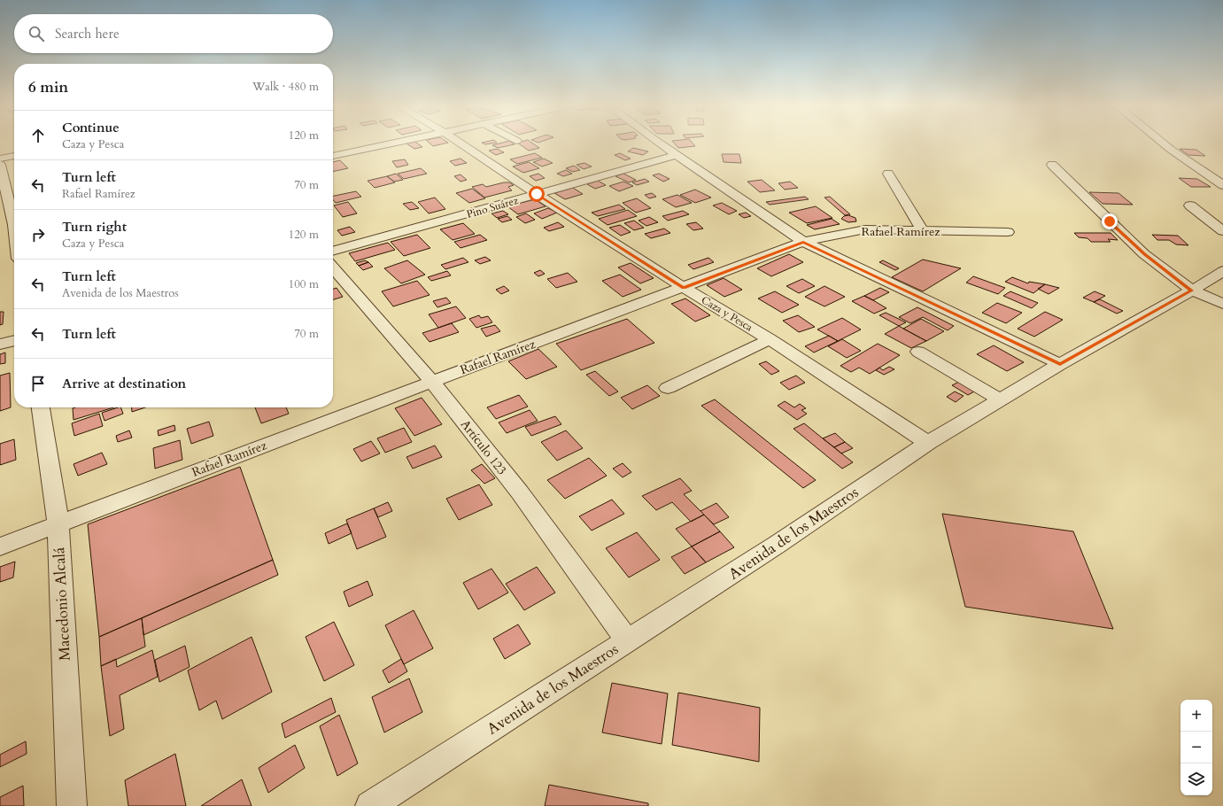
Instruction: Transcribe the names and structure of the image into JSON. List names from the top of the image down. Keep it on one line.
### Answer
{"streets":{"street":["Pino Suárez","Rafael Ramírez","Caza y Pesca","Artículo 123","Avenida de los Maestros","Macedonio Alcalá"]},"crossings":[["Pino Suárez","Caza y Pesca"],["Rafael Ramírez","Caza y Pesca"],["Rafael Ramírez","Artículo 123"],["Rafael Ramírez","Macedonio Alcalá"],["Caza y Pesca","Avenida de los Maestros"],["Artículo 123","Avenida de los Maestros"]],"page":{"search":"Search here","heading":["6 min","Walk · 480 m"],"list":[["Continue","Caza y Pesca","120 m"],["Turn left","Rafael Ramírez","70 m"],["Turn right","Caza y Pesca","120 m"],["Turn left","Avenida de los Maestros","100 m"],["Turn left","70 m"],"Arrive at destination"],"map_buttons":["+","−"]}}
